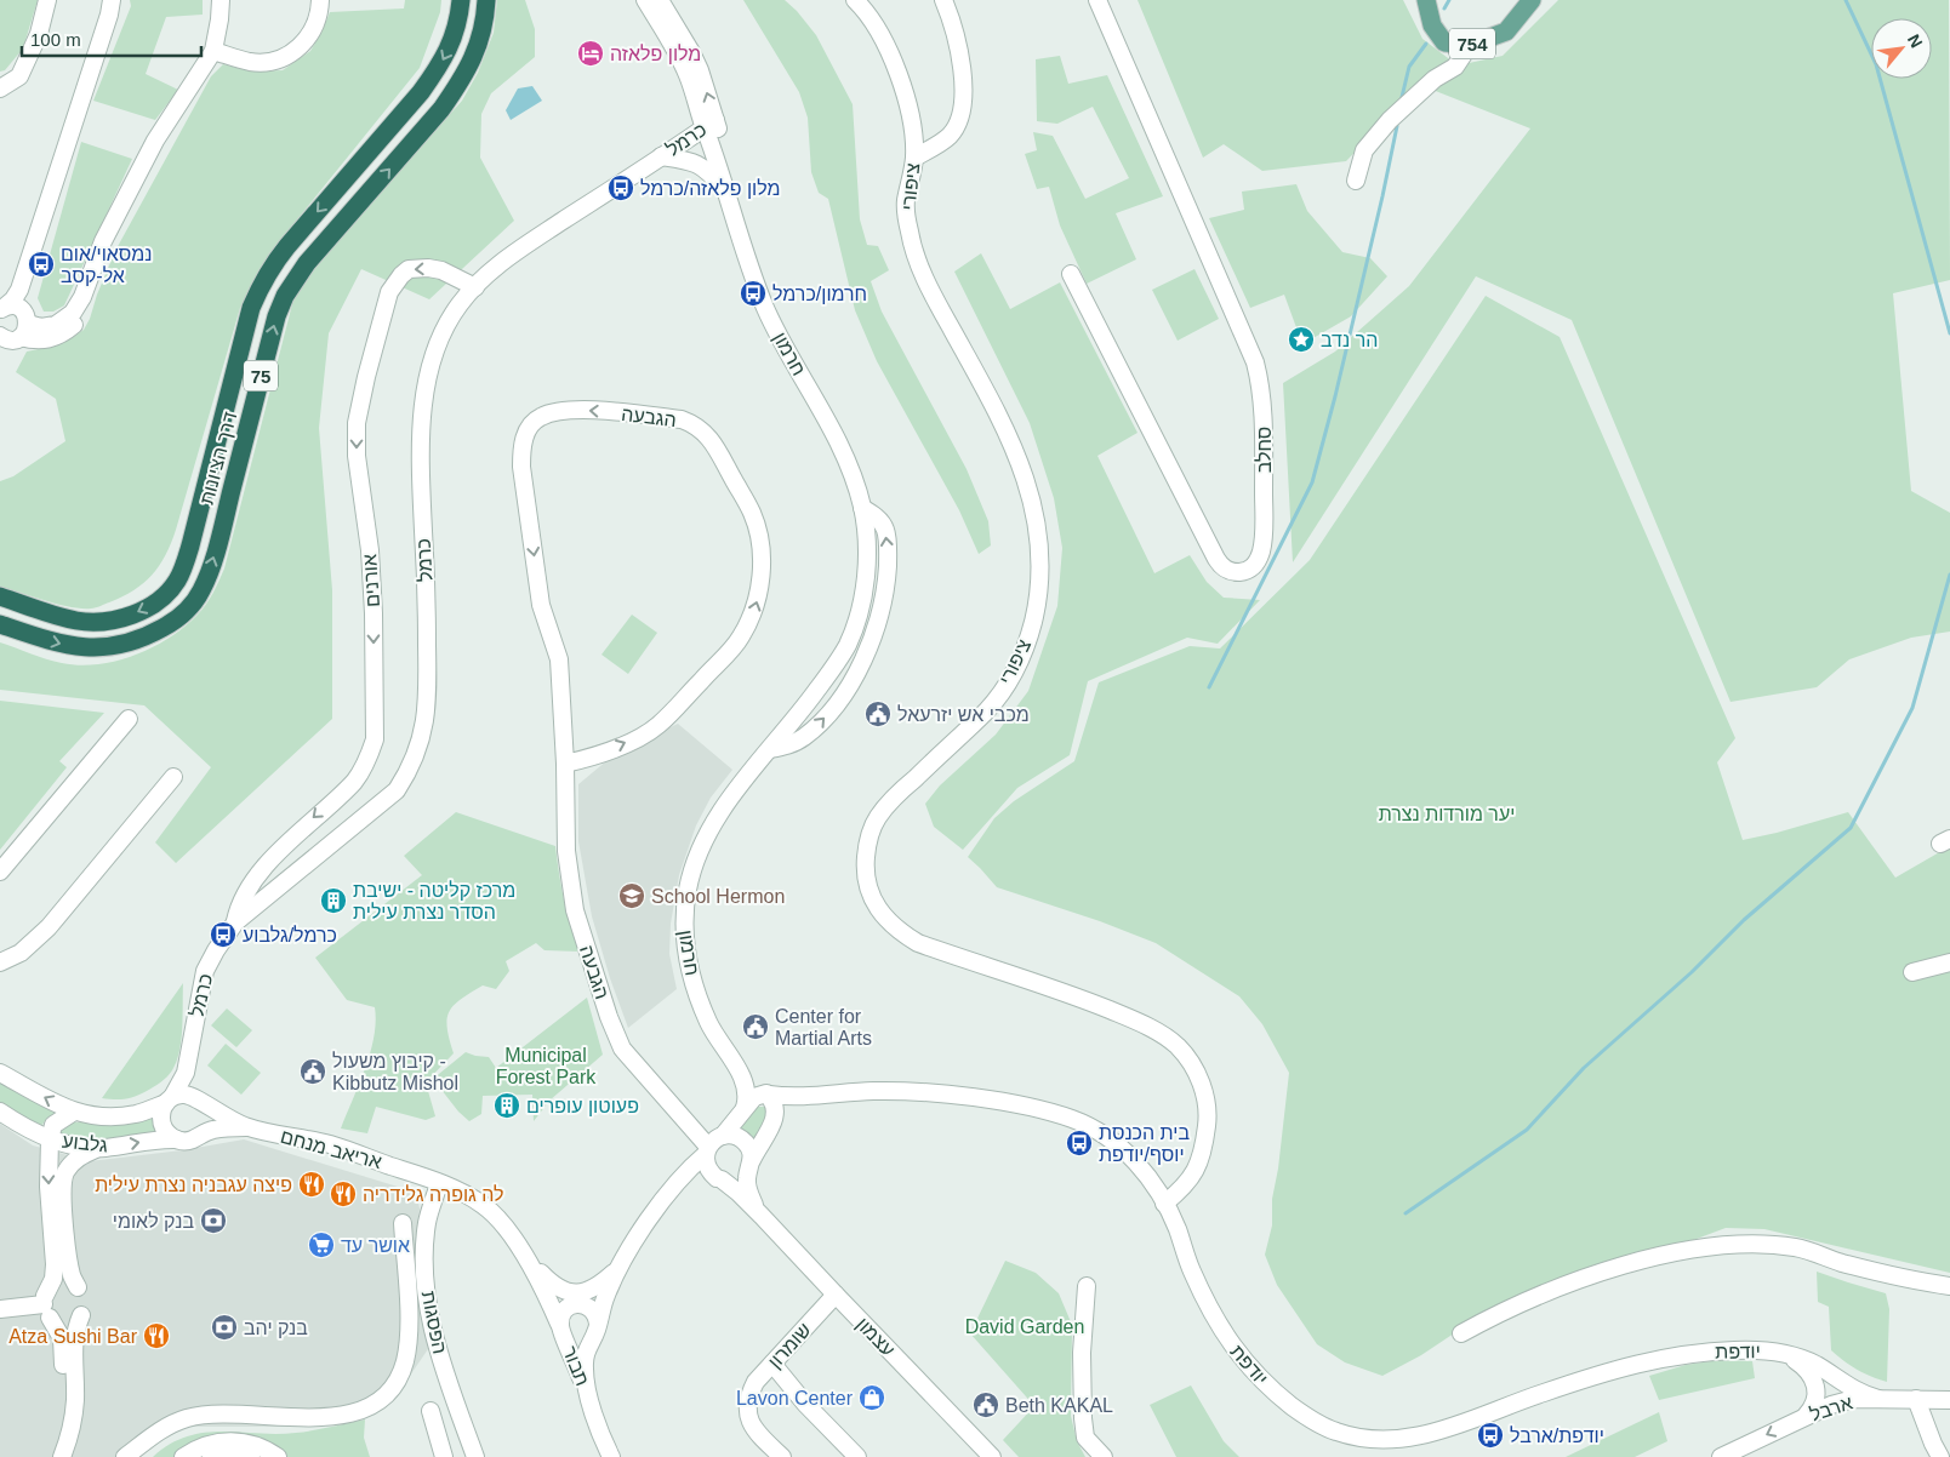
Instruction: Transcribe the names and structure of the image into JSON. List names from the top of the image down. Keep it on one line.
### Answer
{"streets":{"highway":["75","דרך הציונות"],"main road":["754"],"street":["כרמל","ציפורי","חרמון","הגבעה","סחלב","אורנים","גלבוע","אריאב מנחם","הפסגות","עצמון","שומרון","יודפת","תבור","ארבל"]},"crossings":[["כרמל","חרמון"],["כרמל","אורנים"],["כרמל","גלבוע"],["ציפורי","יודפת"],["חרמון","יודפת"],["הגבעה","עצמון"],["אריאב מנחם","הפסגות"],["אריאב מנחם","תבור"],["עצמון","שומרון"],["יודפת","ארבל"]],"one_way":["אורנים","ארבל"],"parks":["יער מורדות נצרת","Municipal Forest Park","David Garden"],"places":{"hotel":["מלון פלאזה"],"bus stop":["מלון פלאזה/כרמל","נמסאוי/אום אל-קסב","חרמון/כרמל","כרמל/גלבוע","בית הכנסת יוסף/יודפת","יודפת/ארבל"],"place":["הר נדב"],"public building":["מכבי אש יזרעאל","Center for Martial Arts","קיבוץ משעול - Kibbutz Mishol","Beth KAKAL"],"school or university":["School Hermon"],"building":["מרכז קליטה - ישיבת הסדר נצרת עילית","פעוטון עופרים"],"restaurant":["פיצה עגבניה נצרת עילית","לה גופרה גלידריה","Atza Sushi Bar"],"bank":["בנק לאומי","בנק יהב"],"supermarket":["אושר עד"],"shop":["Lavon Center"]},"scale_bar":"100 m","north":"top right"}
